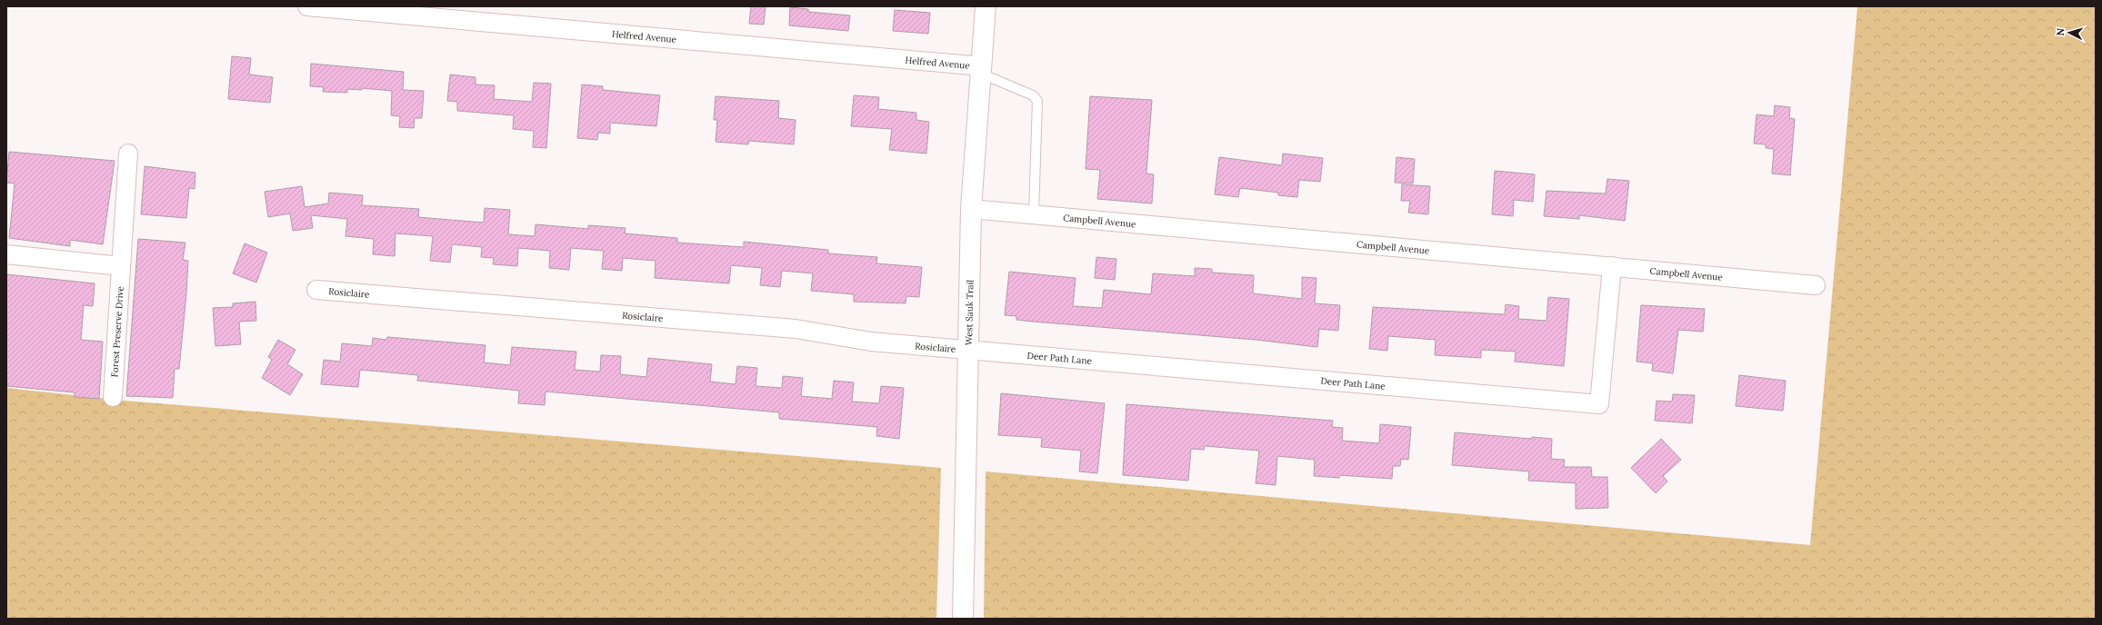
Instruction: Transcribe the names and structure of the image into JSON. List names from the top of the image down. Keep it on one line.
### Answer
{"streets":{"main road":["West Sauk Trail"],"street":["Helfred Avenue","Campbell Avenue","Rosiclaire","Forest Preserve Drive","Deer Path Lane"]},"crossings":[["Helfred Avenue","West Sauk Trail"],["Campbell Avenue","West Sauk Trail"],["Campbell Avenue","Deer Path Lane"],["Rosiclaire","West Sauk Trail"],["Rosiclaire","Deer Path Lane"],["West Sauk Trail","Deer Path Lane"]],"north":"left"}
